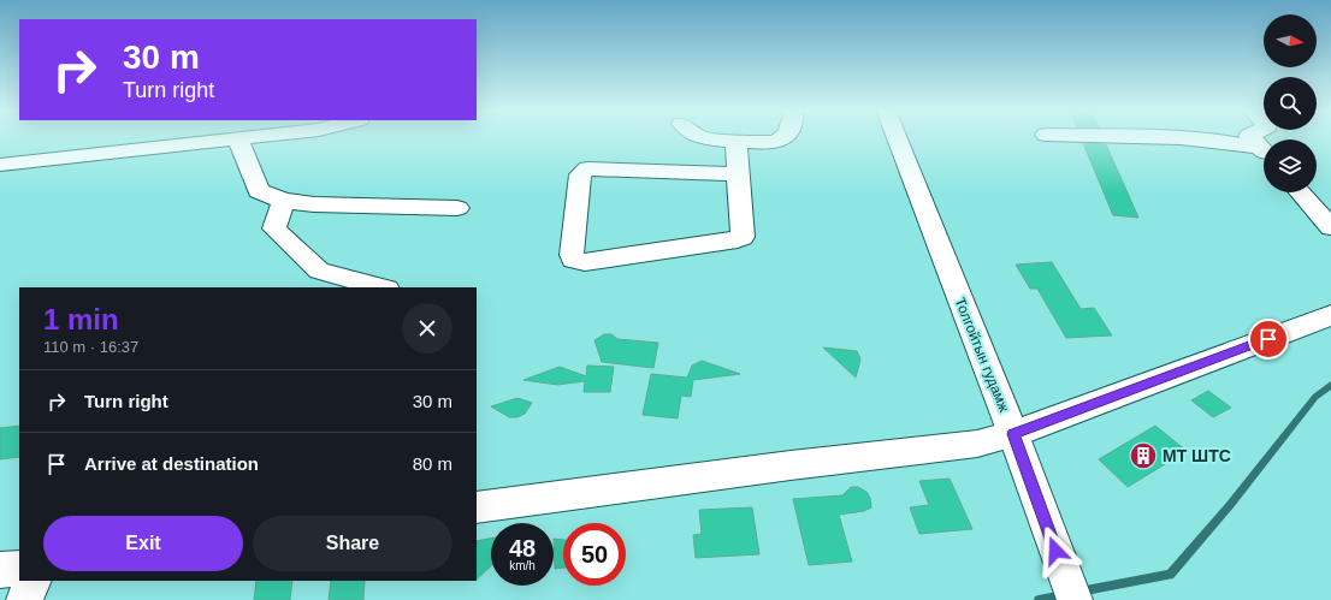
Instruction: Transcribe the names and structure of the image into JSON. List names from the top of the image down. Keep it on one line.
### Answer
{"streets":{"street":["Толгойтын гудамж"]},"places":{"building":["MТ ШТС"]},"north":"right","page":{"turn":["30 m","Turn right"],"heading":["1 min","110 m · 16:37"],"list":[{"name":"Turn right","value":"30 m"},{"name":"Arrive at destination","value":"80 m"}],"buttons":["Exit","Share"],"speed":"48 km/h","limit":"50"}}
